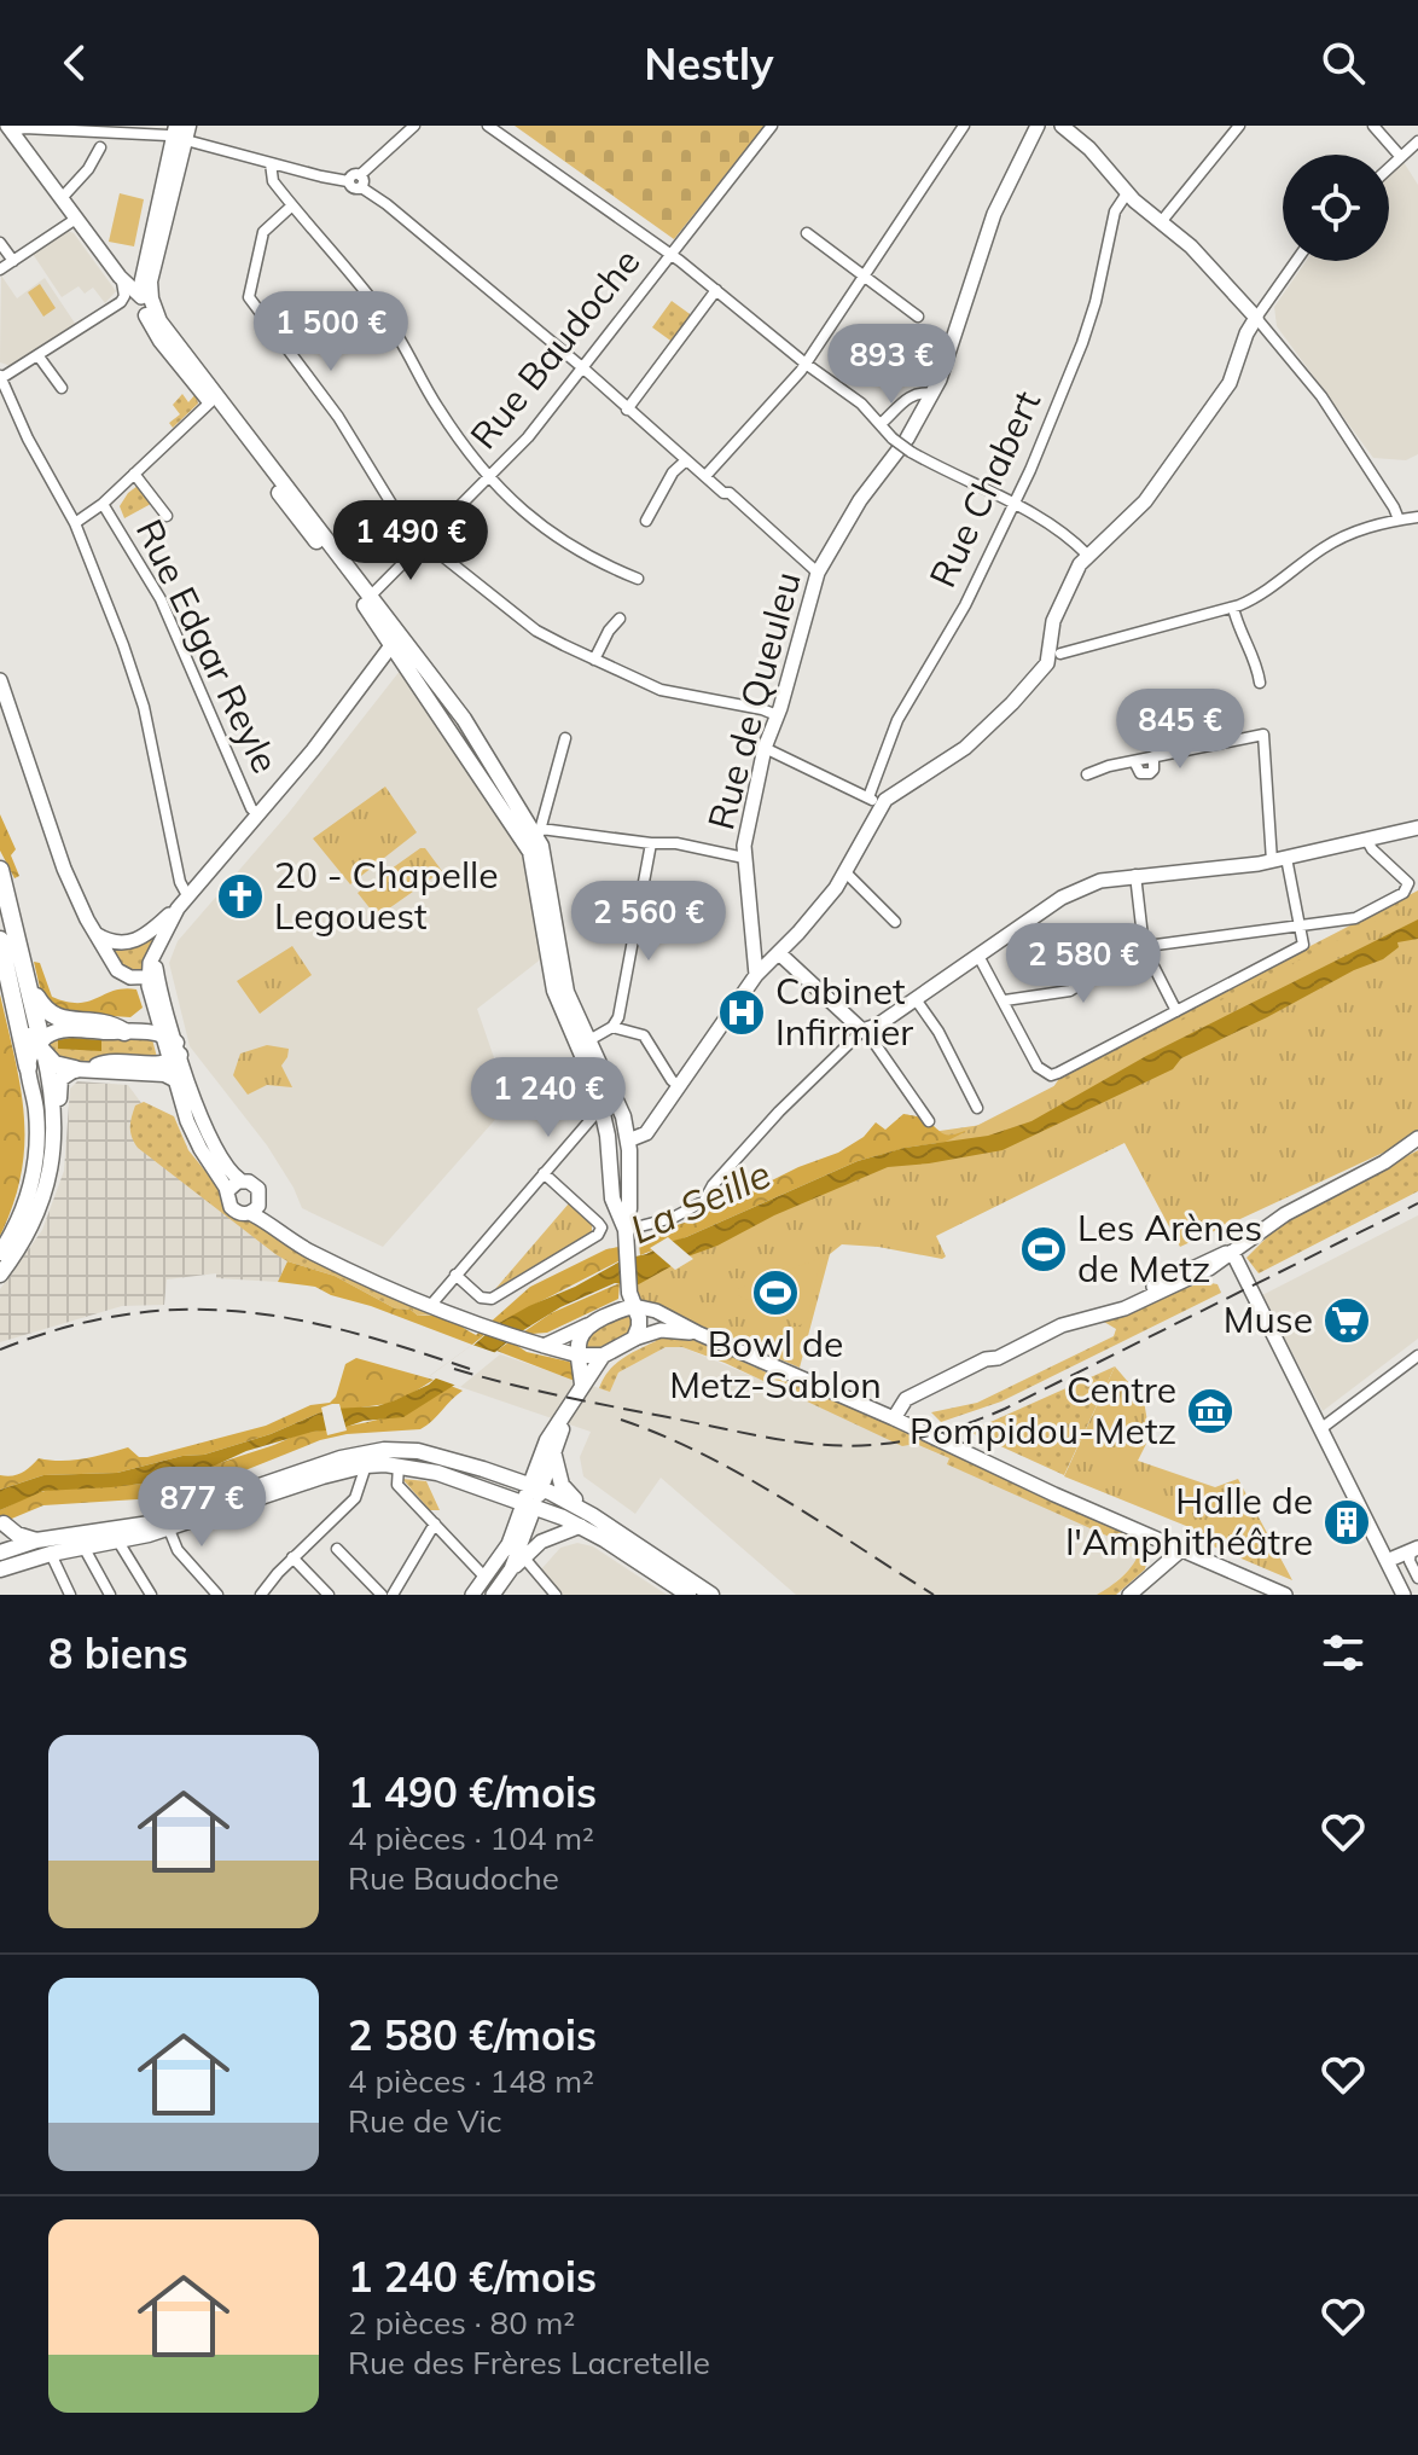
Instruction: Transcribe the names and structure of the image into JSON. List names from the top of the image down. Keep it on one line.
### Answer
{"streets":{"street":["Rue Baudoche","Rue Chabert","Rue Edgar Reyle","Rue de Queuleu"]},"water":["La Seille"],"places":{"church":["20 - Chapelle Legouest"],"hospital":["Cabinet Infirmier"],"sports":["Les Arènes de Metz","Bowl de Metz-Sablon"],"supermarket":["Muse"],"museum":["Centre Pompidou-Metz"],"building":["Halle de l'Amphithéâtre"]},"page":{"header":"Nestly","price":["1 500 €","893 €","1 490 €","845 €","2 560 €","2 580 €","1 240 €","877 €"],"heading":"8 biens","list":[{"name":"1 490 €/mois","note":"4 pièces · 104 m² · Rue Baudoche"},{"name":"2 580 €/mois","note":"4 pièces · 148 m² · Rue de Vic"},{"name":"1 240 €/mois","note":"2 pièces · 80 m² · Rue des Frères Lacretelle"}]}}
